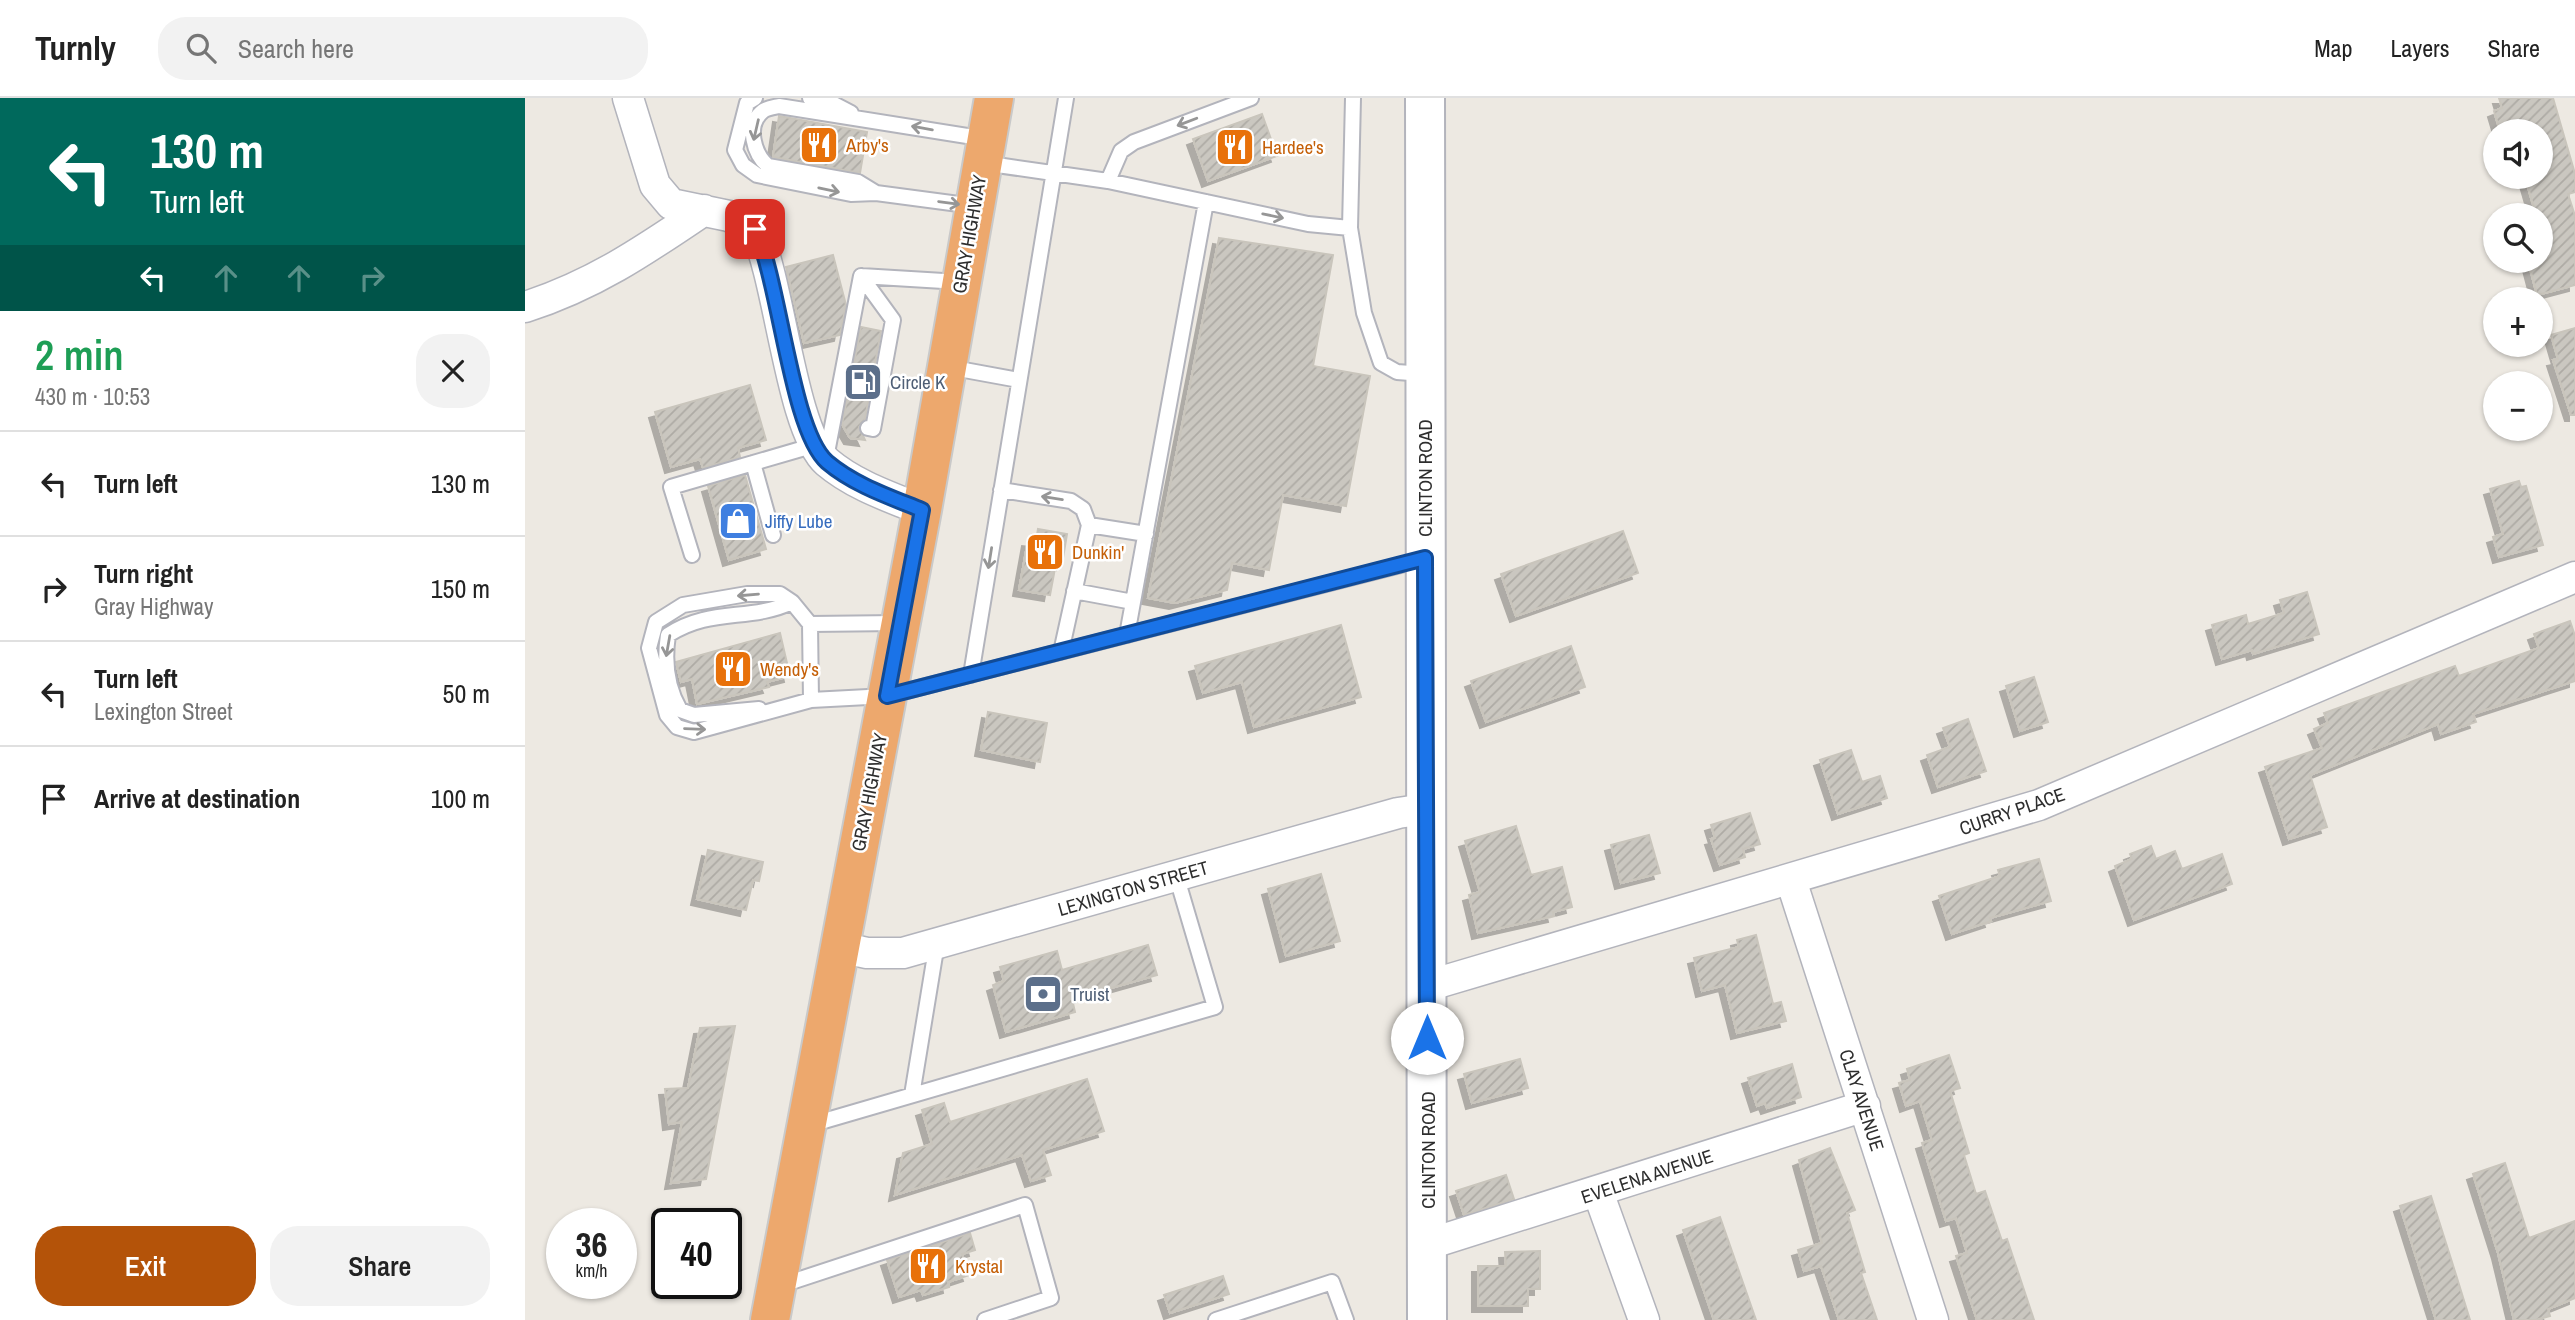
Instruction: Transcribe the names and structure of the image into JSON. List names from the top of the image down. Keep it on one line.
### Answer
{"streets":{"highway":["GRAY HIGHWAY"],"street":["CLINTON ROAD","CURRY PLACE","LEXINGTON STREET","CLAY AVENUE","EVELENA AVENUE"]},"crossings":[["GRAY HIGHWAY","LEXINGTON STREET"],["CLINTON ROAD","CURRY PLACE"],["CLINTON ROAD","LEXINGTON STREET"],["CLINTON ROAD","EVELENA AVENUE"],["CURRY PLACE","CLAY AVENUE"],["CLAY AVENUE","EVELENA AVENUE"]],"places":{"restaurant":["Arby's","Hardee's","Dunkin'","Wendy's","Krystal"],"fuel station":["Circle K"],"shop":["Jiffy Lube"],"bank":["Truist"]},"page":{"header":"Turnly","search":"Search here","nav":["Map","Layers","Share"],"turn":["130 m","Turn left"],"map_buttons":["+","−"],"heading":["2 min","430 m · 10:53"],"list":[{"name":"Turn left","value":"130 m"},{"name":"Turn right","note":"Gray Highway","value":"150 m"},{"name":"Turn left","note":"Lexington Street","value":"50 m"},{"name":"Arrive at destination","value":"100 m"}],"speed":"36 km/h","limit":"40","buttons":["Exit","Share"]}}
